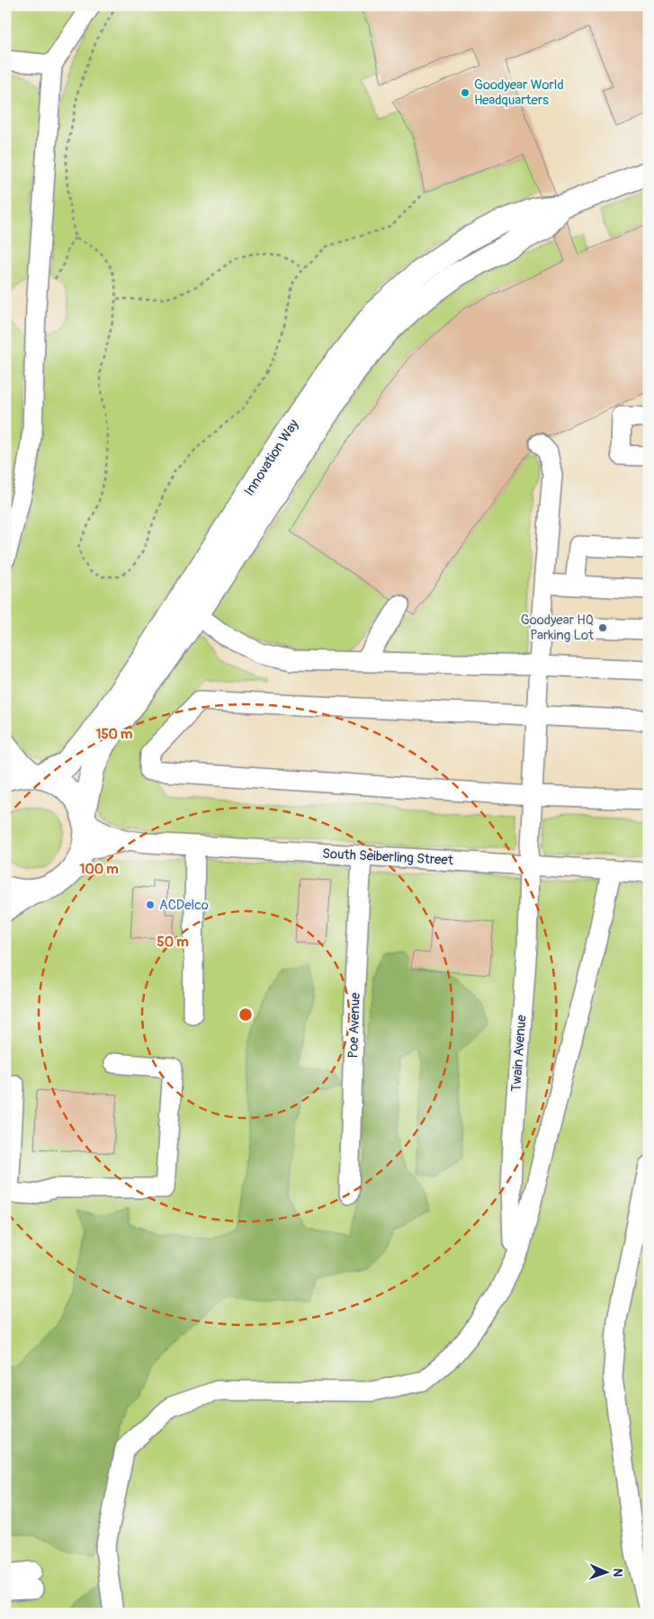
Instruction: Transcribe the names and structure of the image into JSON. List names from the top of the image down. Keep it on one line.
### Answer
{"streets":{"main road":["Innovation Way"],"street":["South Seiberling Street","Poe Avenue","Twain Avenue"]},"crossings":[["Innovation Way","South Seiberling Street"],["South Seiberling Street","Poe Avenue"],["South Seiberling Street","Twain Avenue"]],"places":["Goodyear World Headquarters","Goodyear HQ Parking Lot","ACDelco"],"north":"right","rings":["150 m","100 m","50 m"]}
